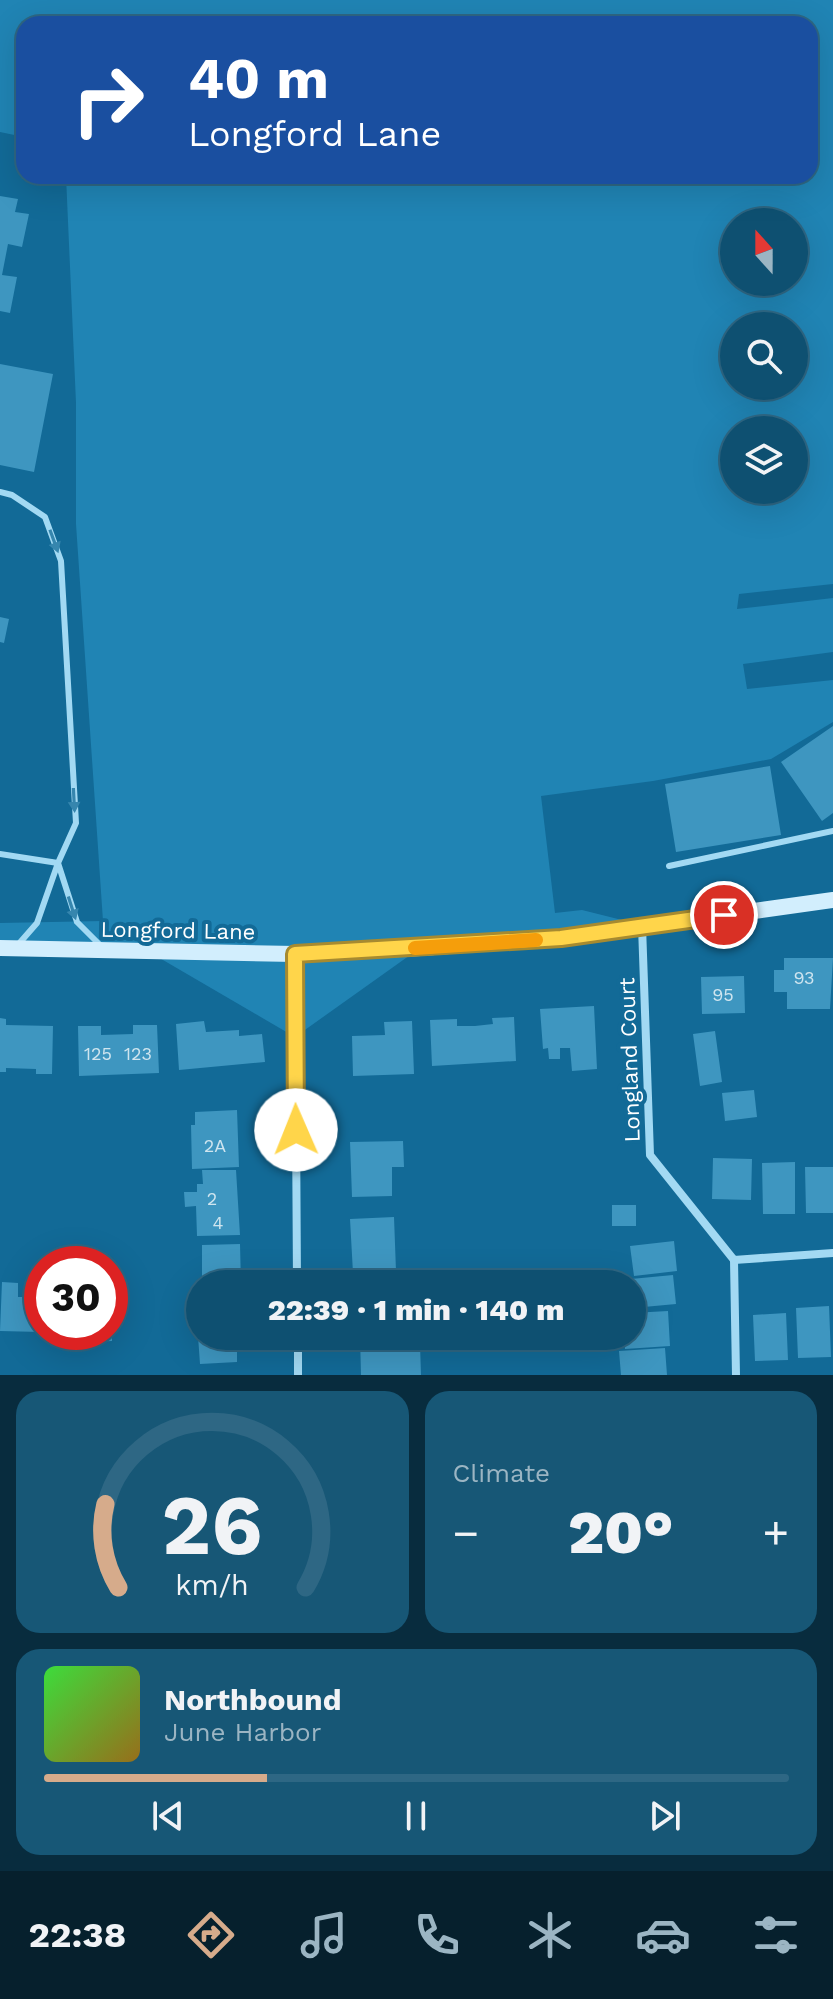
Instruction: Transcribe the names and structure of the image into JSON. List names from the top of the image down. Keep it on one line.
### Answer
{"streets":{"street":["Longford Lane","Longland Court"]},"crossings":[["Longford Lane","Longland Court"]],"house_numbers":["93","95","125","123","2A","2","4"],"north":"top","page":{"turn":["40 m","Longford Lane"],"limit":"30","trip":"22:39 · 1 min · 140 m","tile":"Climate","heat":["−","20°","+"],"song":["Northbound","June Harbor"],"tabs":"22:38","gauge":["26","km/h"]}}
